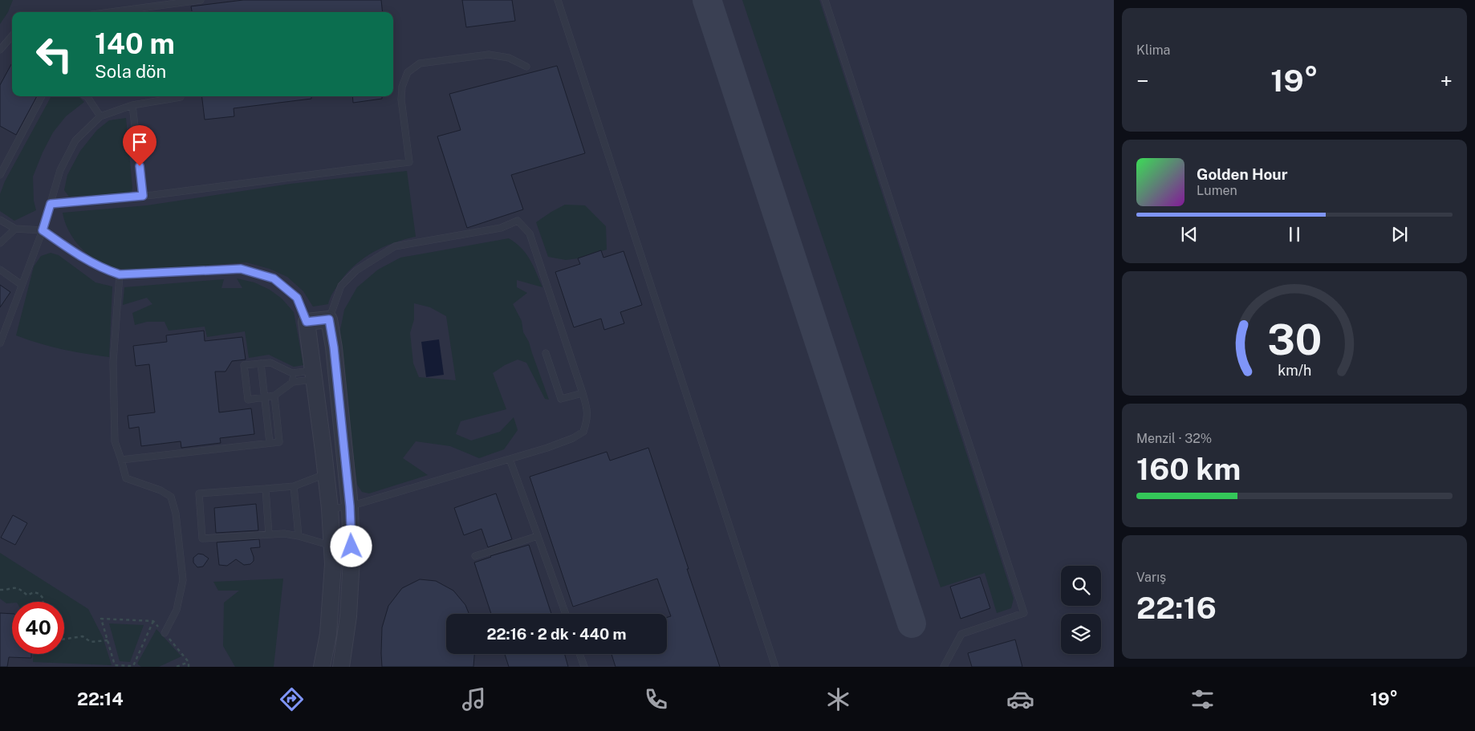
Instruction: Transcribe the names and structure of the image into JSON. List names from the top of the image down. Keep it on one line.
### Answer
{"page":{"tile":["Klima",["Menzil · 32%","160 km"],["Varış","22:16"]],"turn":["140 m","Sola dön"],"heat":["−","19°","+"],"song":["Golden Hour","Lumen"],"limit":"40","trip":"22:16 · 2 dk · 440 m","tabs":["22:14","19°"],"gauge":["30","km/h"]}}
